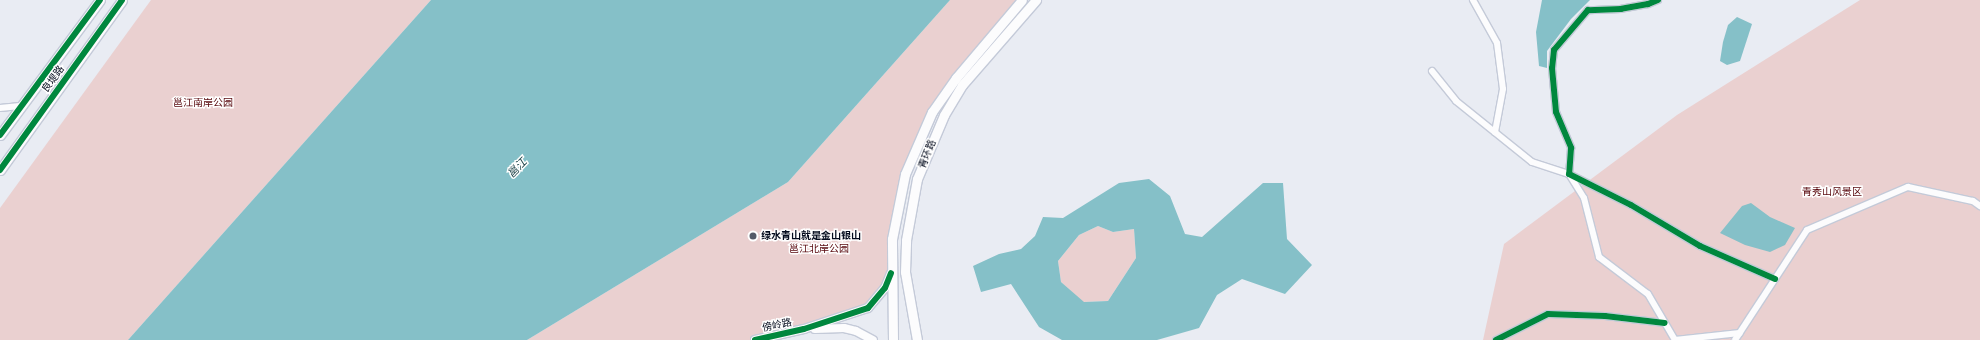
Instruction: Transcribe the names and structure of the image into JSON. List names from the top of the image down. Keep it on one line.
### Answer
{"streets":{"main road":["良堤路","青环路"],"street":["傍岭路"]},"water":["邕江"],"parks":["邕江南岸公园","青秀山风景区","邕江北岸公园"],"places":["绿水青山就是金山银山"]}
